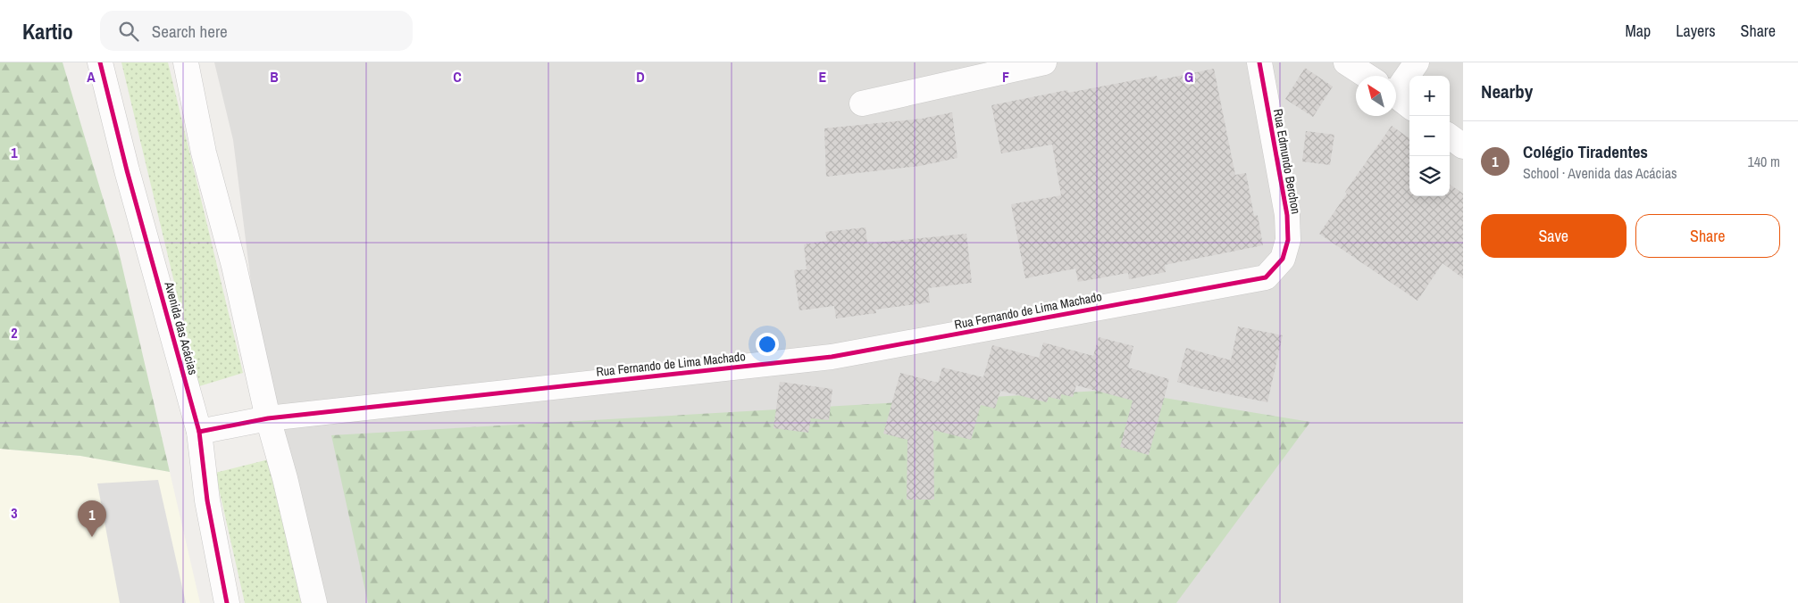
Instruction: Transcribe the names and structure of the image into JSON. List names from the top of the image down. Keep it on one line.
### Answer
{"streets":{"street":["Rua Edmundo Berchon","Rua Fernando de Lima Machado","Avenida das Acácias"]},"crossings":[["Rua Edmundo Berchon","Rua Fernando de Lima Machado"],["Rua Fernando de Lima Machado","Avenida das Acácias"]],"north":"top left","page":{"header":"Kartio","search":"Search here","nav":["Map","Layers","Share"],"heading":"Nearby","map_buttons":["+","−"],"list":[{"mark":"1","name":"Colégio Tiradentes","note":"School · Avenida das Acácias","value":"140 m"}],"buttons":["Save","Share"],"pins":"1"},"grid":{"columns":["A","B","C","D","E","F","G"],"rows":["1","2","3"]}}
